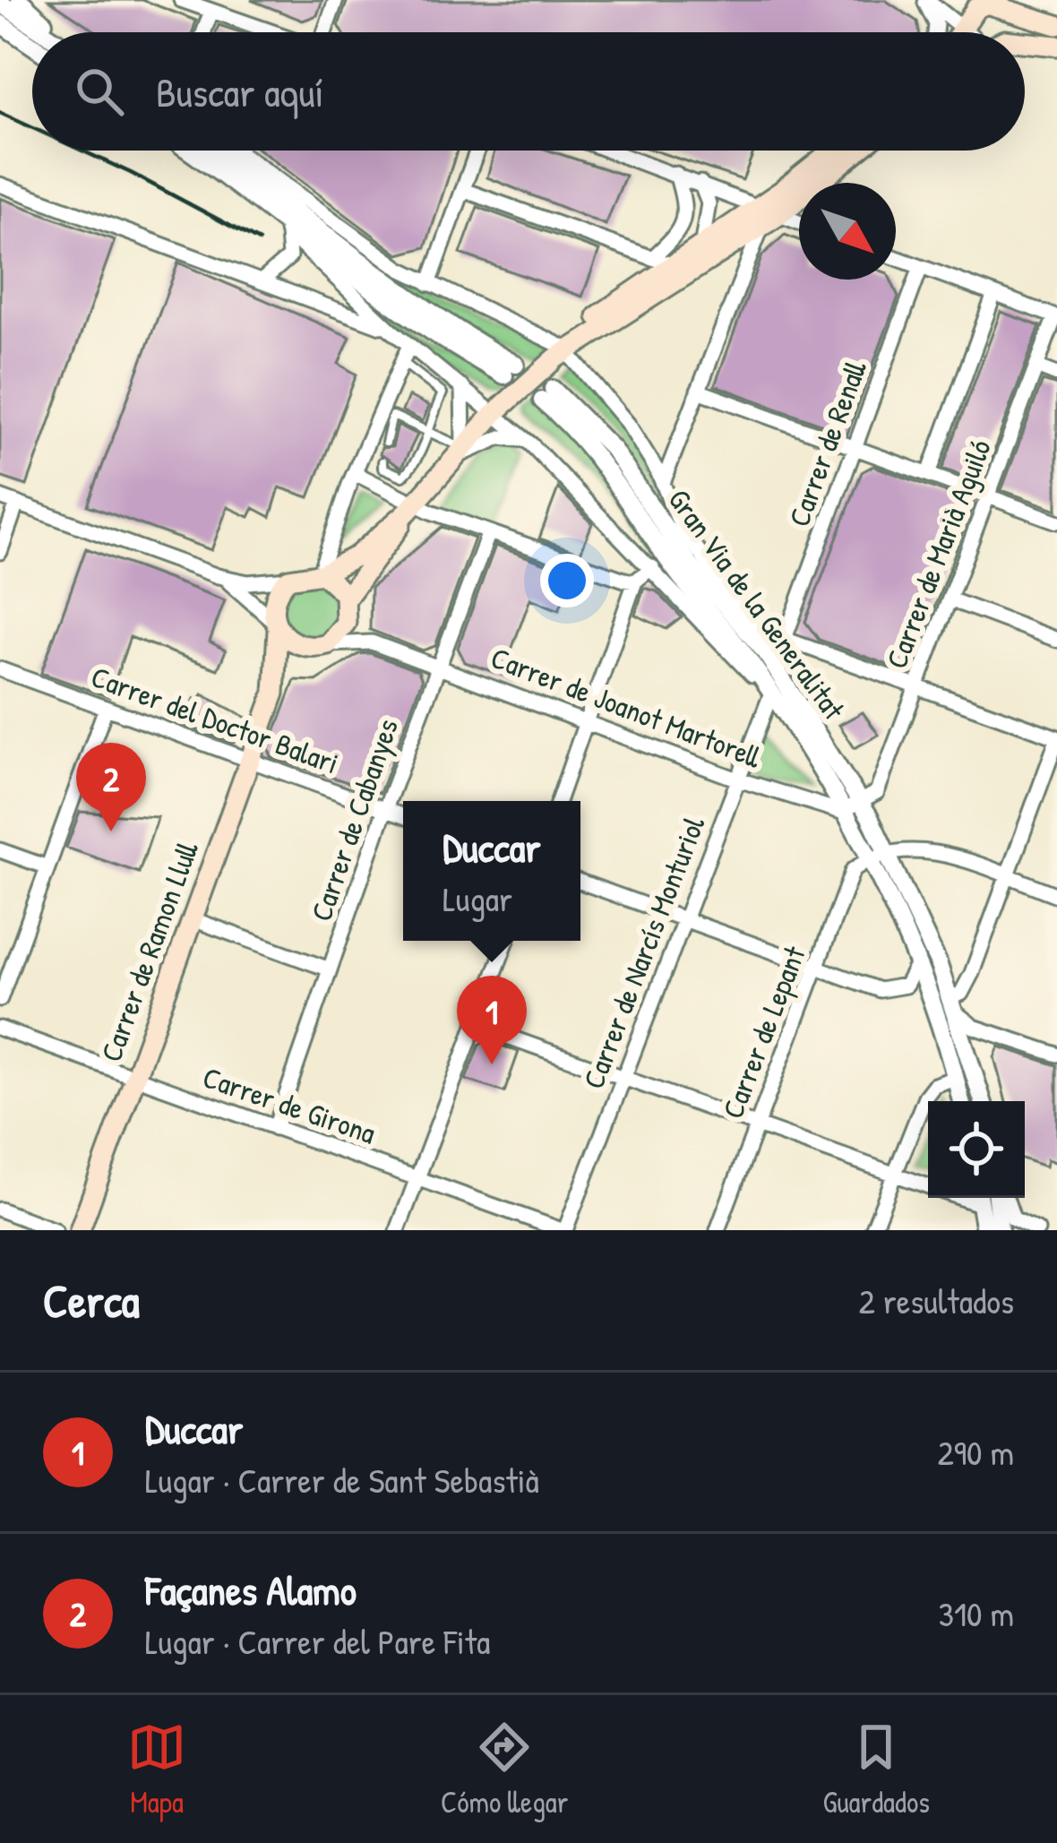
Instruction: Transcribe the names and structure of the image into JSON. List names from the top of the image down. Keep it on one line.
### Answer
{"streets":{"main road":["Carrer de Ramon Llull"],"street":["Carrer de Renall","Carrer de Marià Aguiló","Gran Via de la Generalitat","Carrer de Joanot Martorell","Carrer del Doctor Balari","Carrer de Cabanyes","Carrer de Narcís Monturiol","Carrer de Lepant","Carrer de Girona"]},"crossings":[["Carrer de Marià Aguiló","Gran Via de la Generalitat"],["Gran Via de la Generalitat","Carrer de Joanot Martorell"],["Gran Via de la Generalitat","Carrer de Narcís Monturiol"],["Gran Via de la Generalitat","Carrer de Lepant"],["Carrer de Joanot Martorell","Carrer de Cabanyes"],["Carrer de Joanot Martorell","Carrer de Narcís Monturiol"],["Carrer del Doctor Balari","Carrer de Cabanyes"],["Carrer del Doctor Balari","Carrer de Ramon Llull"],["Carrer de Cabanyes","Carrer de Girona"],["Carrer de Ramon Llull","Carrer de Girona"],["Carrer de Narcís Monturiol","Carrer de Girona"]],"north":"bottom right","page":{"search":"Buscar aquí","pins":["2","1"],"popup":["Duccar","Lugar"],"heading":["Cerca","2 resultados"],"list":[{"mark":"1","name":"Duccar","note":"Lugar · Carrer de Sant Sebastià","value":"290 m"},{"mark":"2","name":"Façanes Alamo","note":"Lugar · Carrer del Pare Fita","value":"310 m"}],"nav":["Mapa","Cómo llegar","Guardados"]}}
